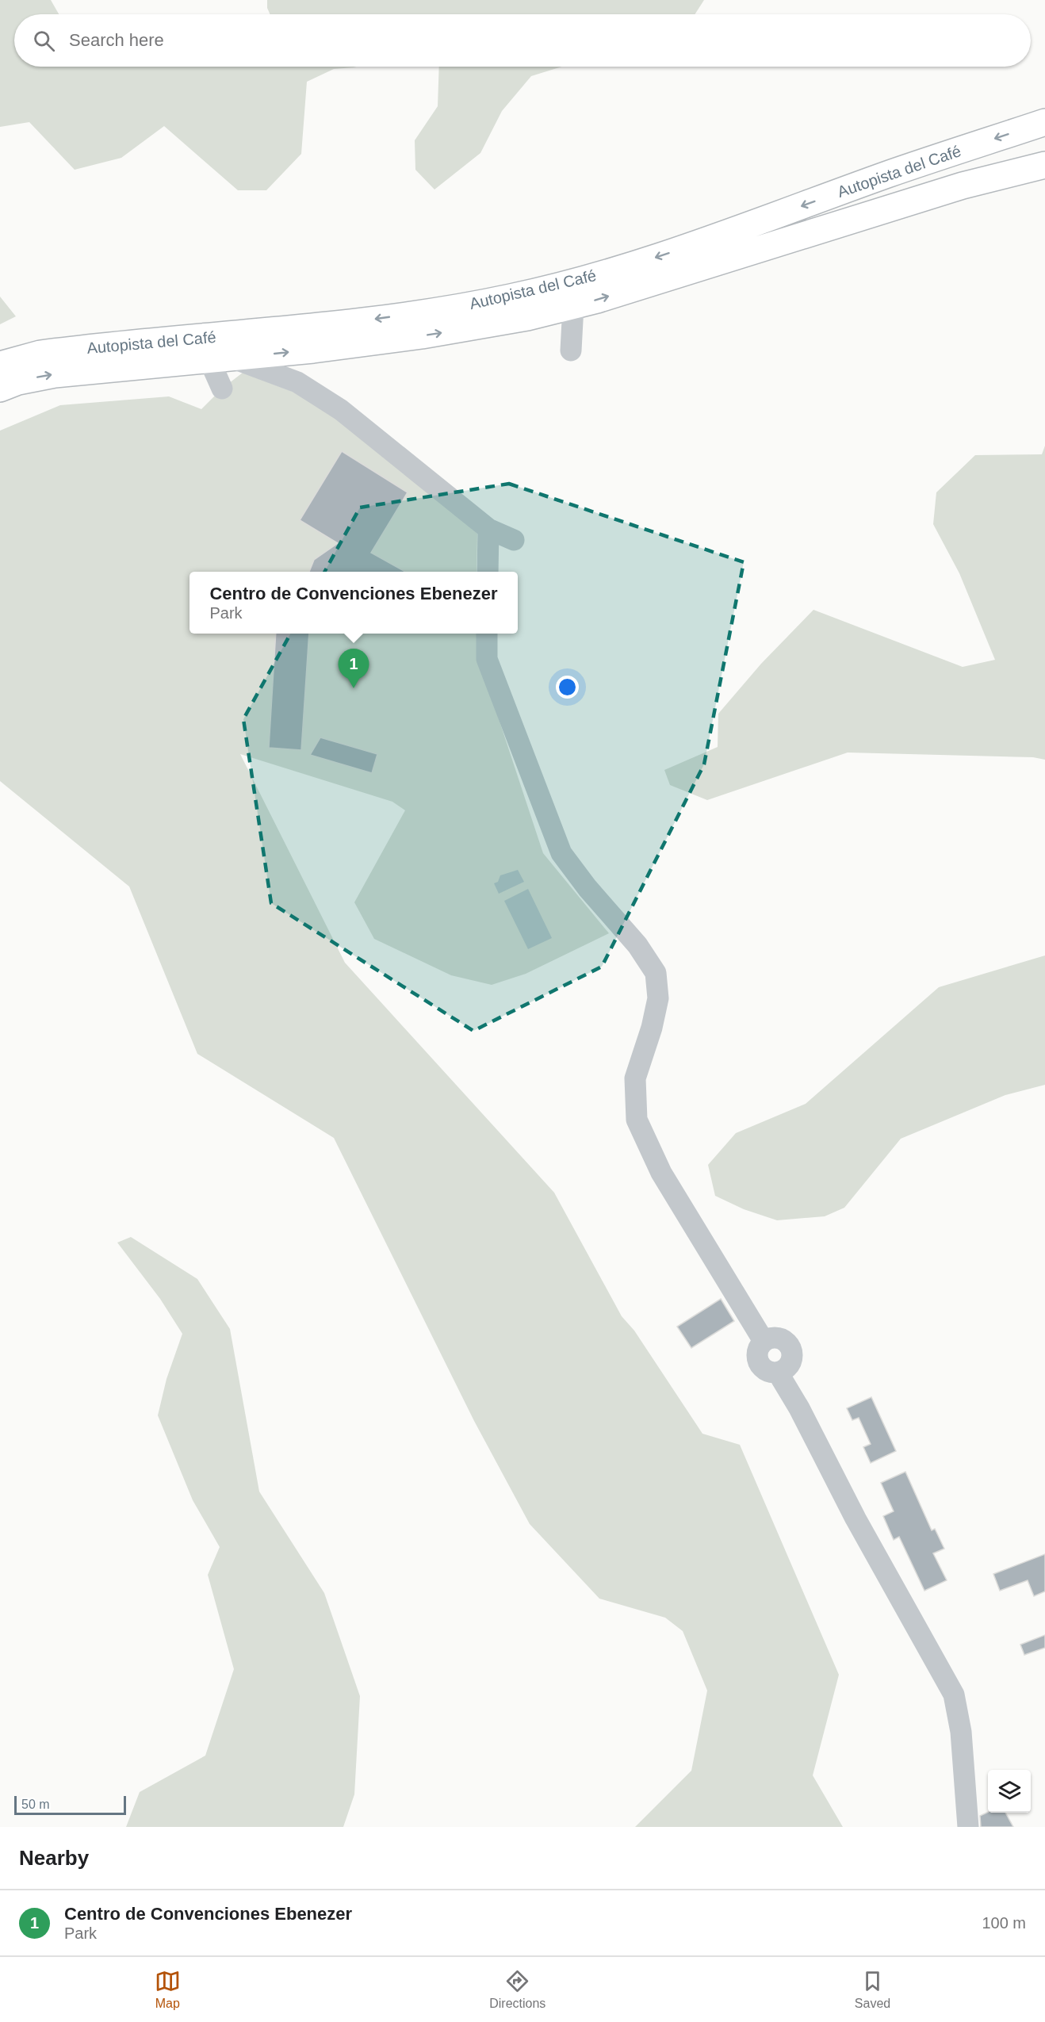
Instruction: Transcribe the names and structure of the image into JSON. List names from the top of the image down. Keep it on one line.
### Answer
{"streets":{"highway":["Autopista del Café"]},"scale_bar":"50 m","page":{"search":"Search here","popup":["Centro de Convenciones Ebenezer","Park"],"pins":"1","scale":"50 m","heading":"Nearby","list":[{"mark":"1","name":"Centro de Convenciones Ebenezer","note":"Park","value":"100 m"}],"nav":["Map","Directions","Saved"]}}
